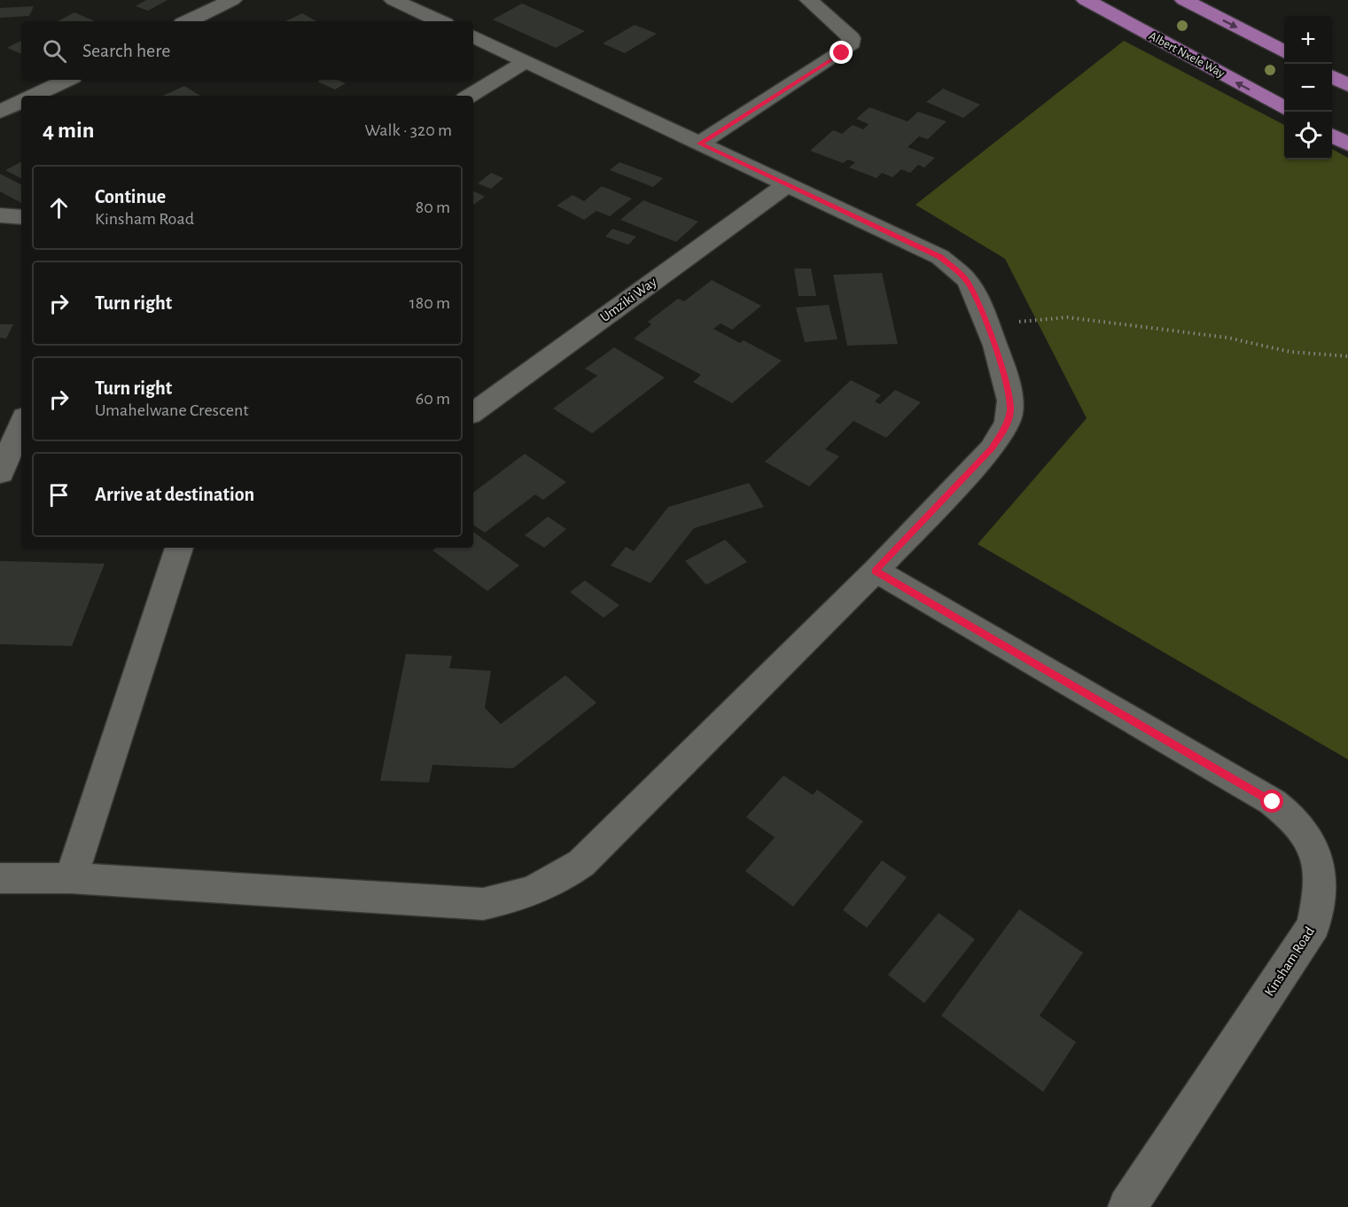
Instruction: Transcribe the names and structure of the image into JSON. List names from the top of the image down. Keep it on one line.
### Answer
{"streets":{"main road":["Albert Nxele Way"],"street":["Umziki Way","Kinsham Road"]},"page":{"map_buttons":["+","−"],"search":"Search here","heading":["4 min","Walk · 320 m"],"list":[["Continue","Kinsham Road","80 m"],["Turn right","180 m"],["Turn right","Umahelwane Crescent","60 m"],"Arrive at destination"]}}
